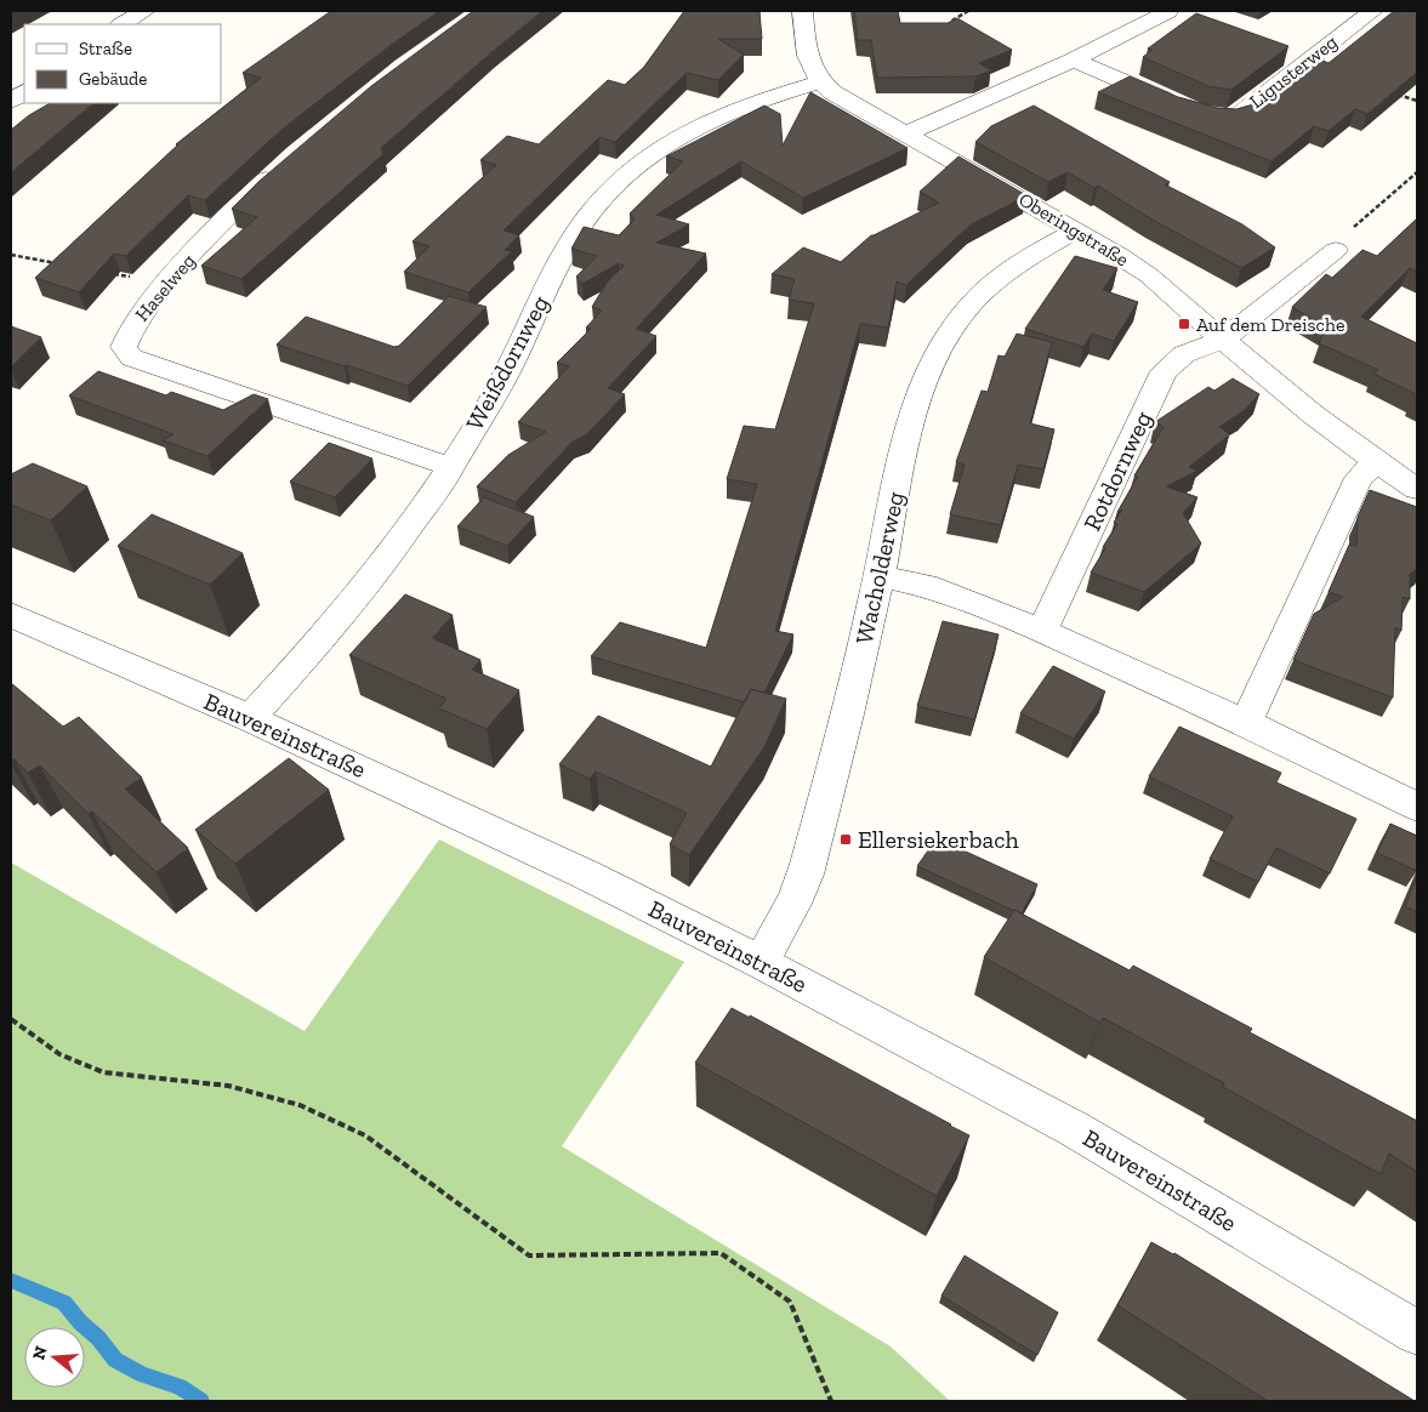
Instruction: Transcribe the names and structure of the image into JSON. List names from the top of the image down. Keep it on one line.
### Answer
{"streets":{"street":["Ligusterweg","Oberingstraße","Haselweg","Weißdornweg","Rotdornweg","Wacholderweg","Bauvereinstraße"]},"crossings":[["Oberingstraße","Weißdornweg"],["Oberingstraße","Rotdornweg"],["Oberingstraße","Wacholderweg"],["Haselweg","Weißdornweg"],["Weißdornweg","Bauvereinstraße"],["Wacholderweg","Bauvereinstraße"]],"places":{"transit":["Auf dem Dreische","Ellersiekerbach"]},"legend":["Straße","Gebäude"],"north":"left"}
